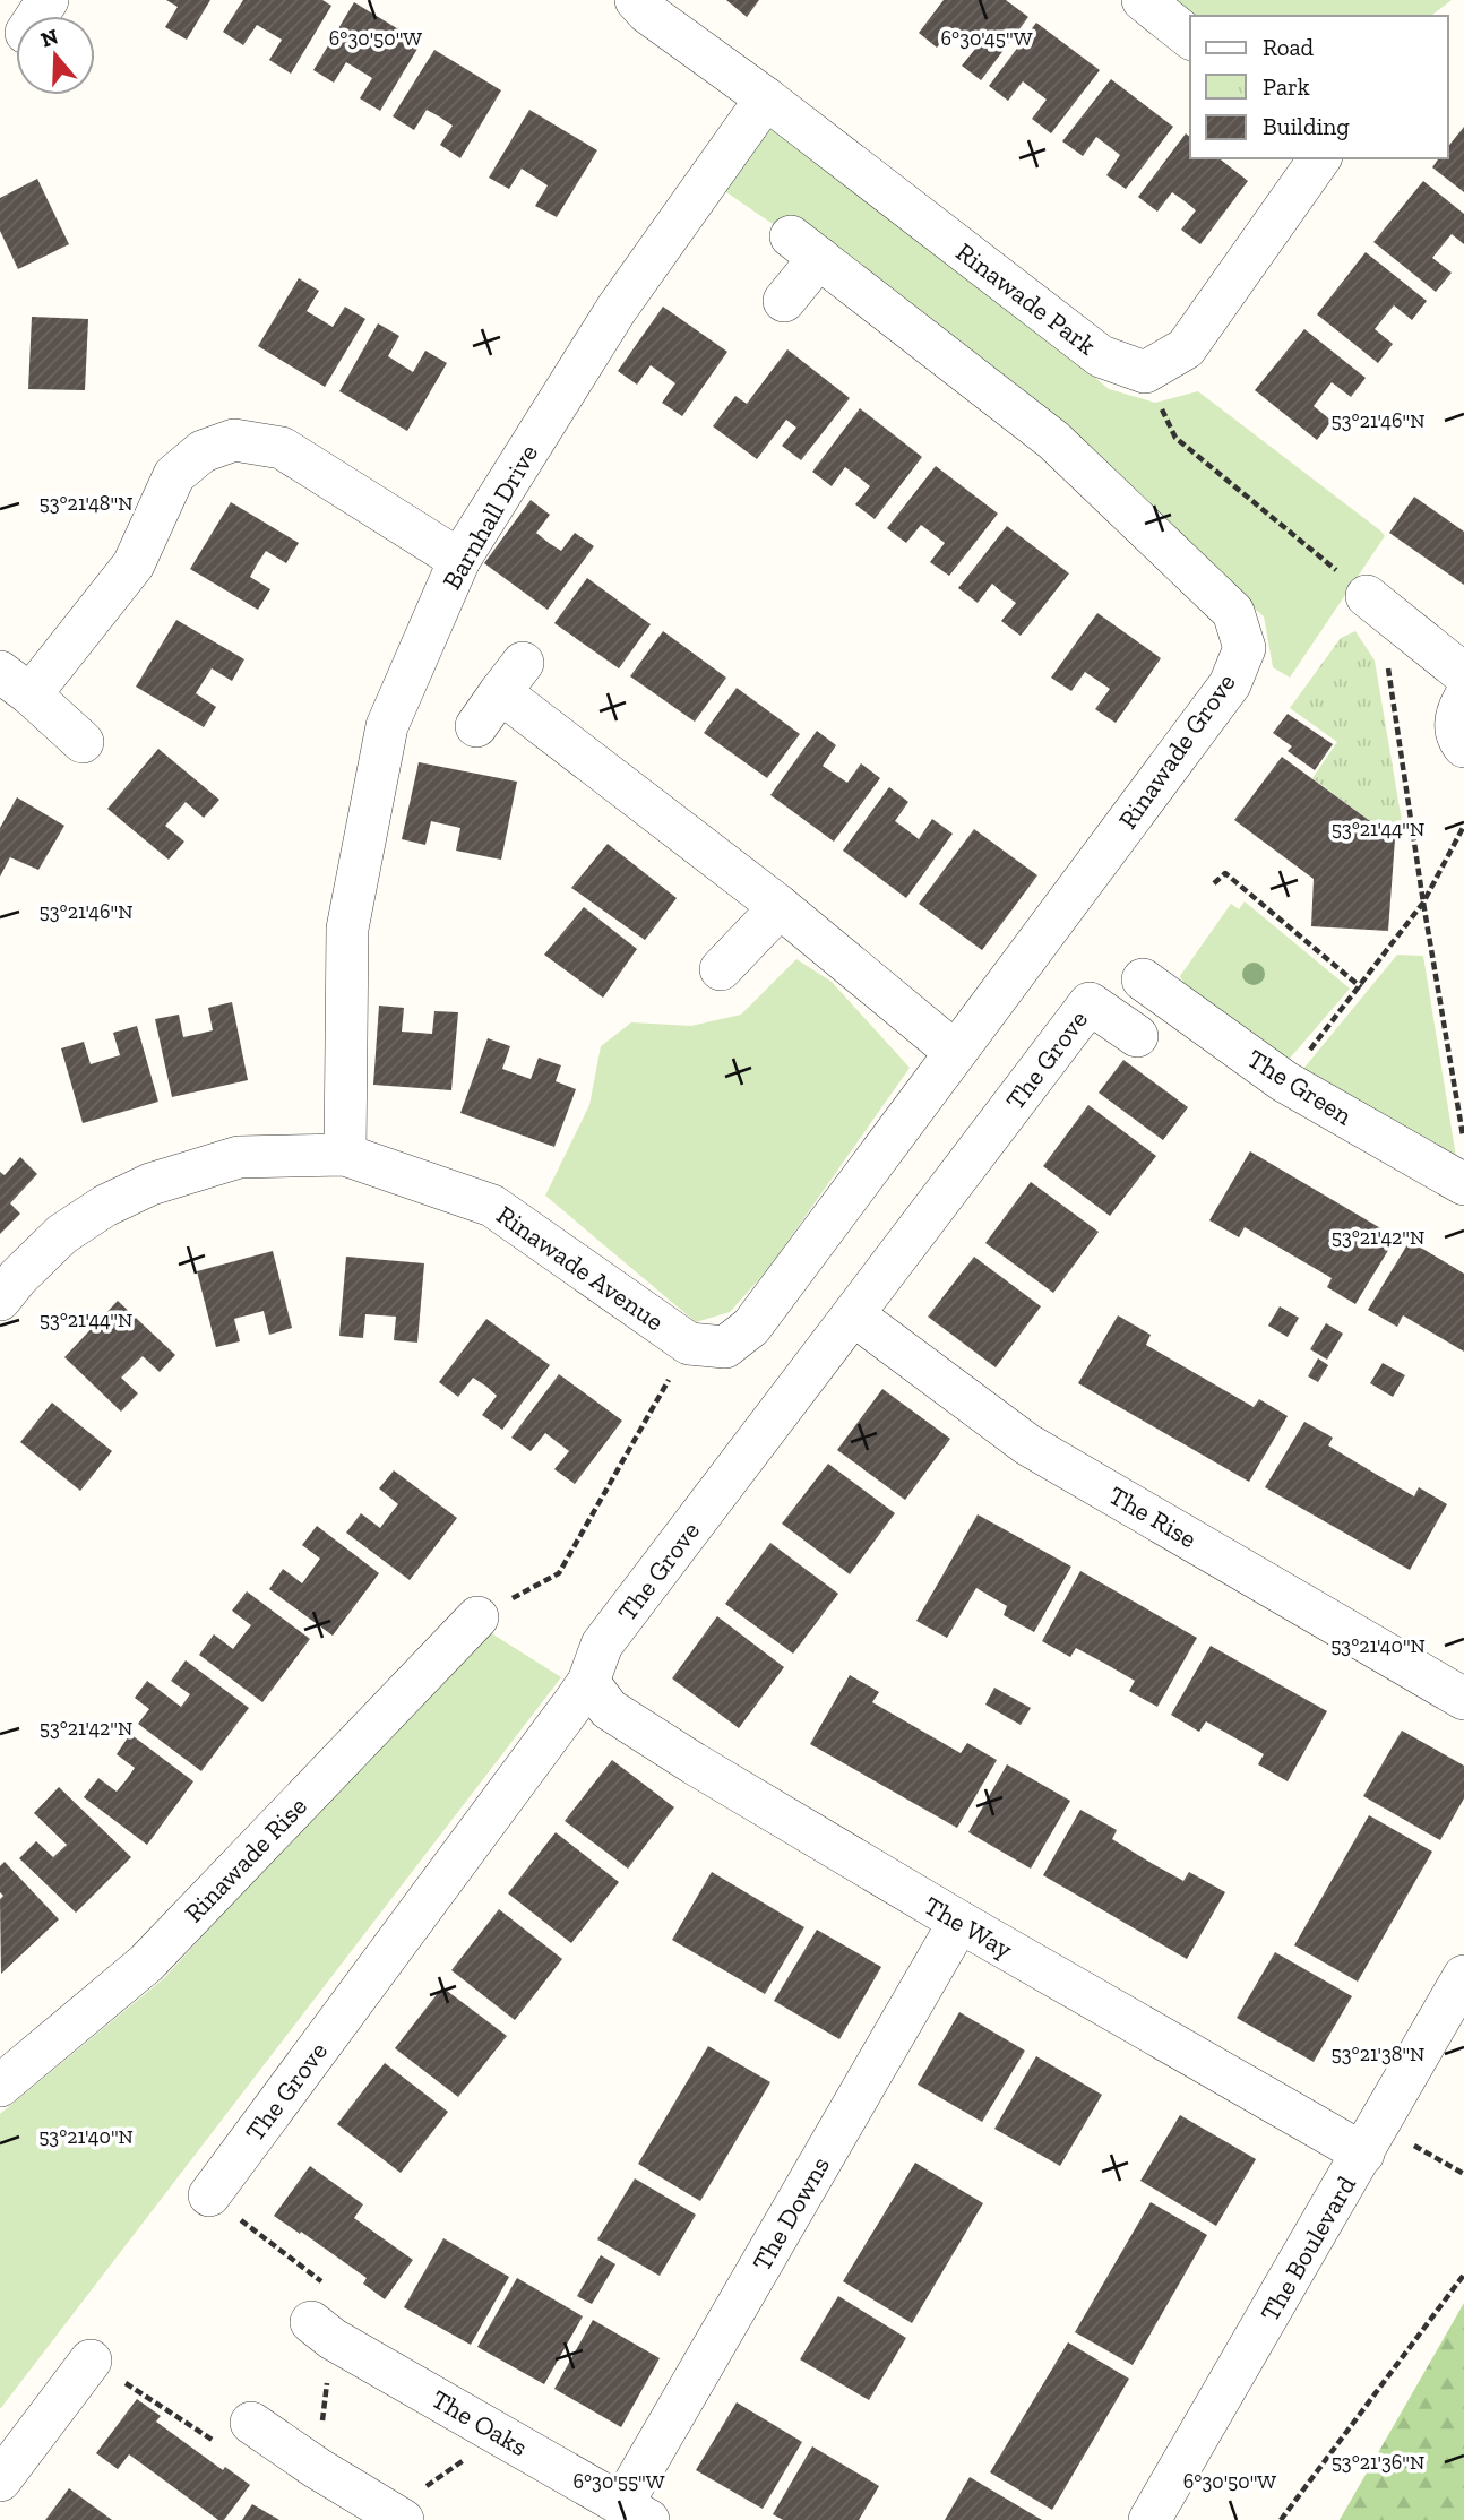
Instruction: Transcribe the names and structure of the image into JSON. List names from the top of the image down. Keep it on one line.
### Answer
{"streets":{"street":["Rinawade Park","Barnhall Drive","Rinawade Grove","The Grove","The Green","Rinawade Avenue","The Rise","Rinawade Rise","The Way","The Downs","The Boulevard","The Oaks"]},"crossings":[["Rinawade Park","Barnhall Drive"],["Barnhall Drive","Rinawade Avenue"],["Rinawade Grove","Rinawade Avenue"],["The Grove","The Rise"],["The Grove","The Way"],["The Way","The Downs"],["The Way","The Boulevard"],["The Downs","The Oaks"]],"legend":["Road","Park","Building"],"north":"top","coordinates":["6°30'50\"W","6°30'45\"W","53°21'46\"N","53°21'48\"N","53°21'44\"N","53°21'42\"N","53°21'40\"N","53°21'38\"N","53°21'36\"N","6°30'55\"W"]}
